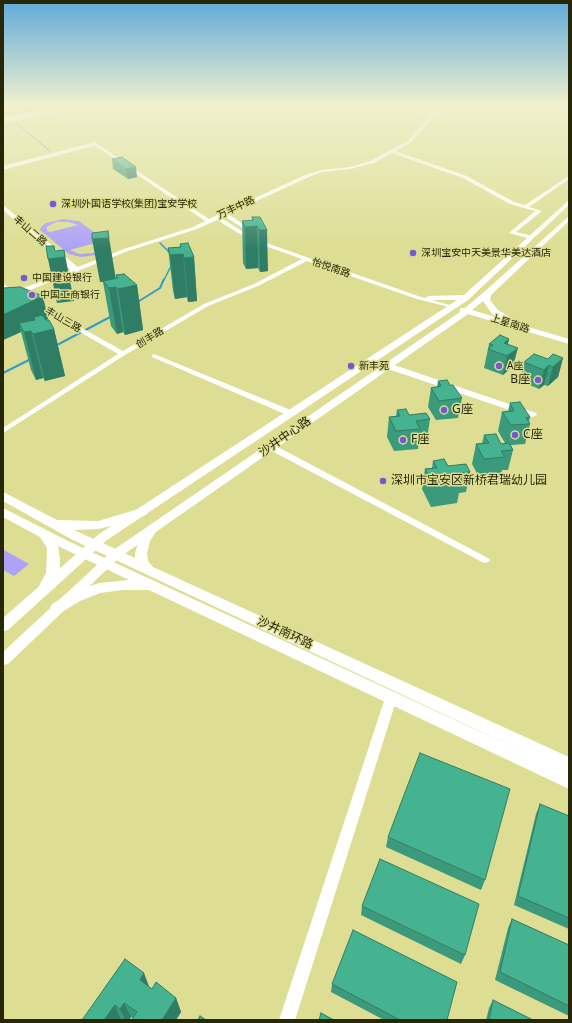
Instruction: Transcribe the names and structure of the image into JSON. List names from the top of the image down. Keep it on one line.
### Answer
{"streets":{"main road":["沙井南环路"],"street":["万丰中路","丰山二路","怡悦南路","丰山三路","上星南路","创丰路","沙井中心路"]},"crossings":[["万丰中路","丰山二路"],["万丰中路","怡悦南路"],["怡悦南路","上星南路"],["怡悦南路","创丰路"],["怡悦南路","沙井中心路"],["丰山三路","创丰路"],["上星南路","沙井中心路"],["沙井中心路","沙井南环路"]],"places":["深圳外国语学校(集团)宝安学校","深圳宝安中天美景华美达酒店","中国建设银行","中国工商银行","新丰苑","A座","B座","G座","C座","F座","深圳市宝安区新桥君瑞幼儿园"]}
